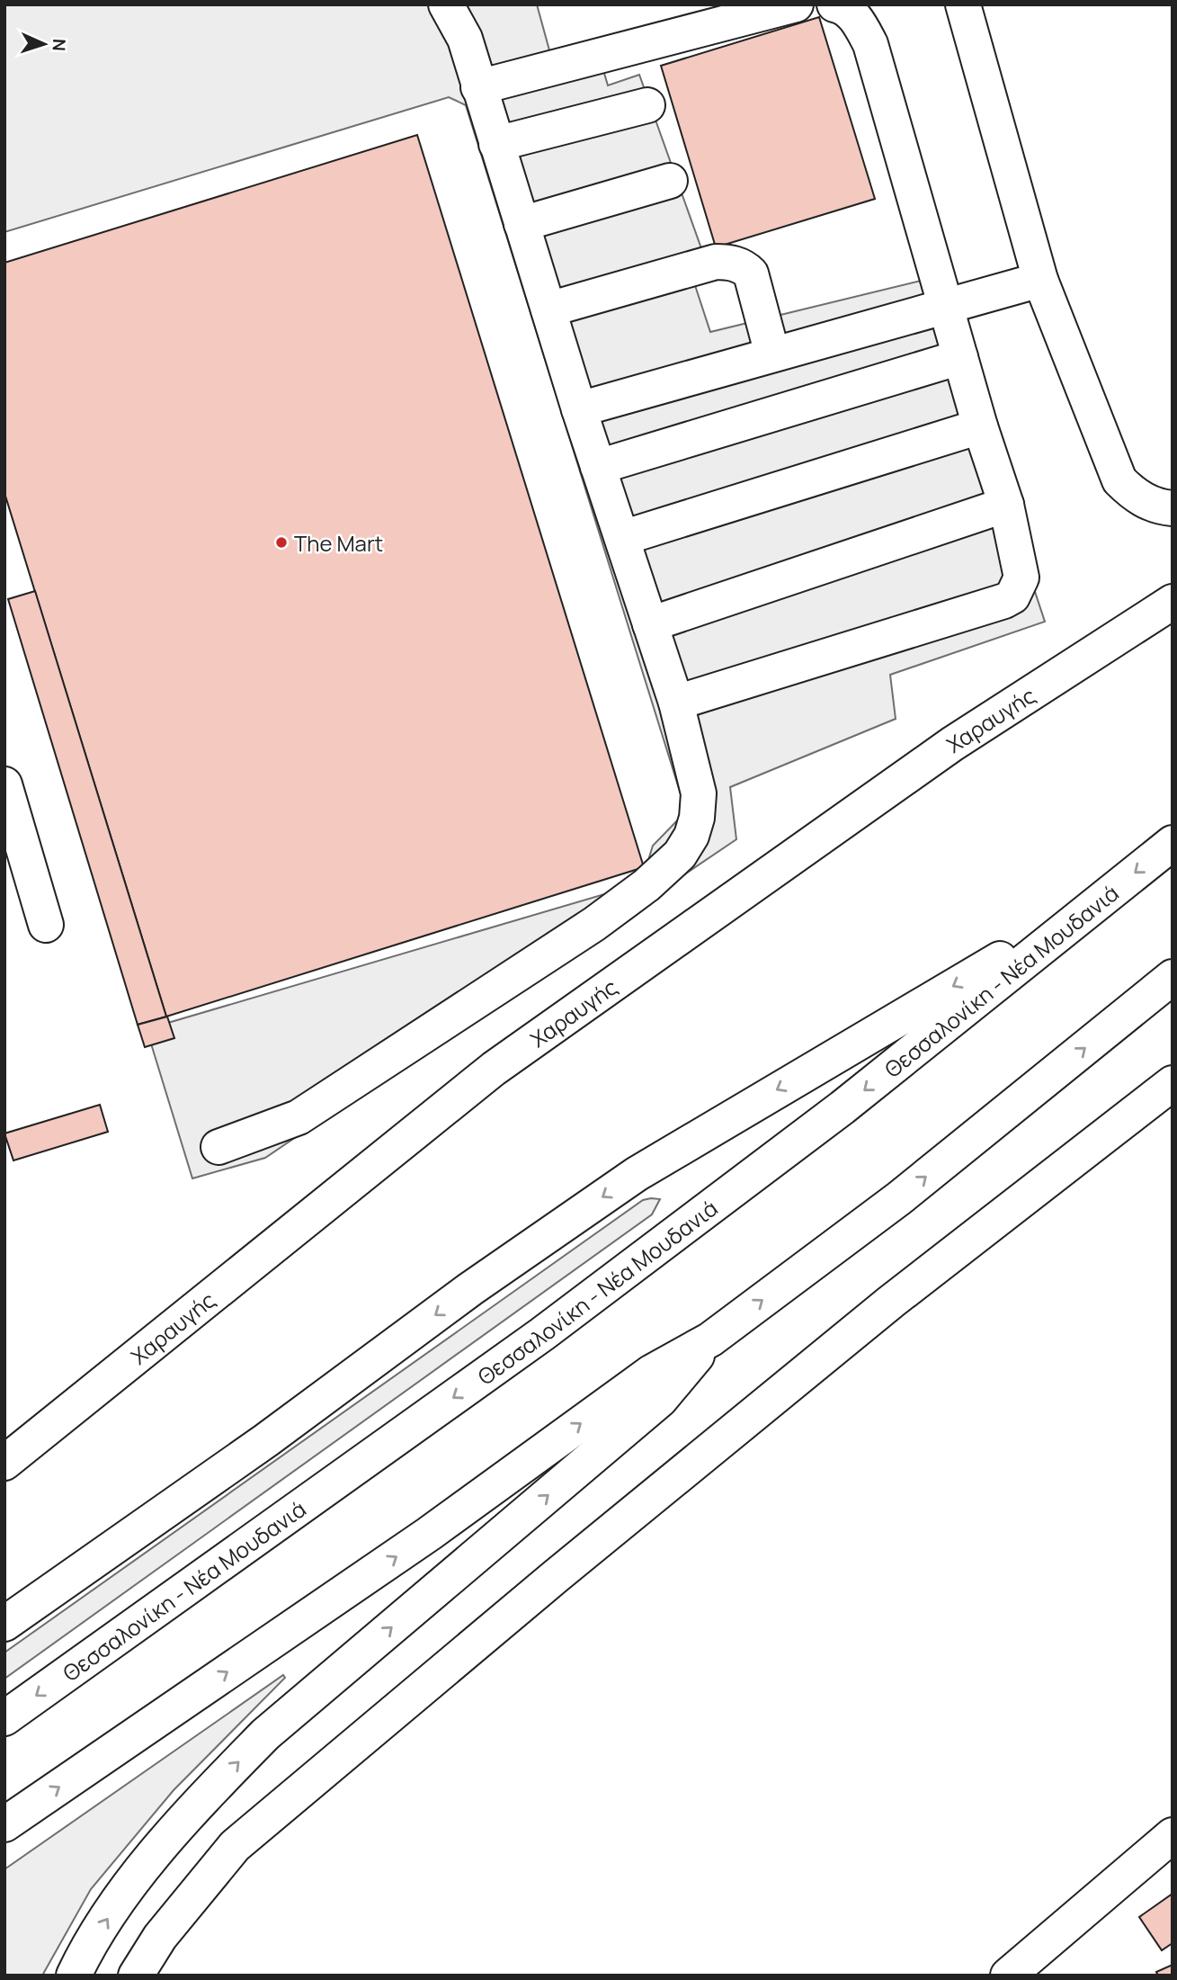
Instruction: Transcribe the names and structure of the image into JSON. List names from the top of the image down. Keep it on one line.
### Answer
{"streets":{"main road":["Χαραυγής","Θεσσαλονίκη - Νέα Μουδανιά"]},"places":["The Mart"],"north":"right"}
